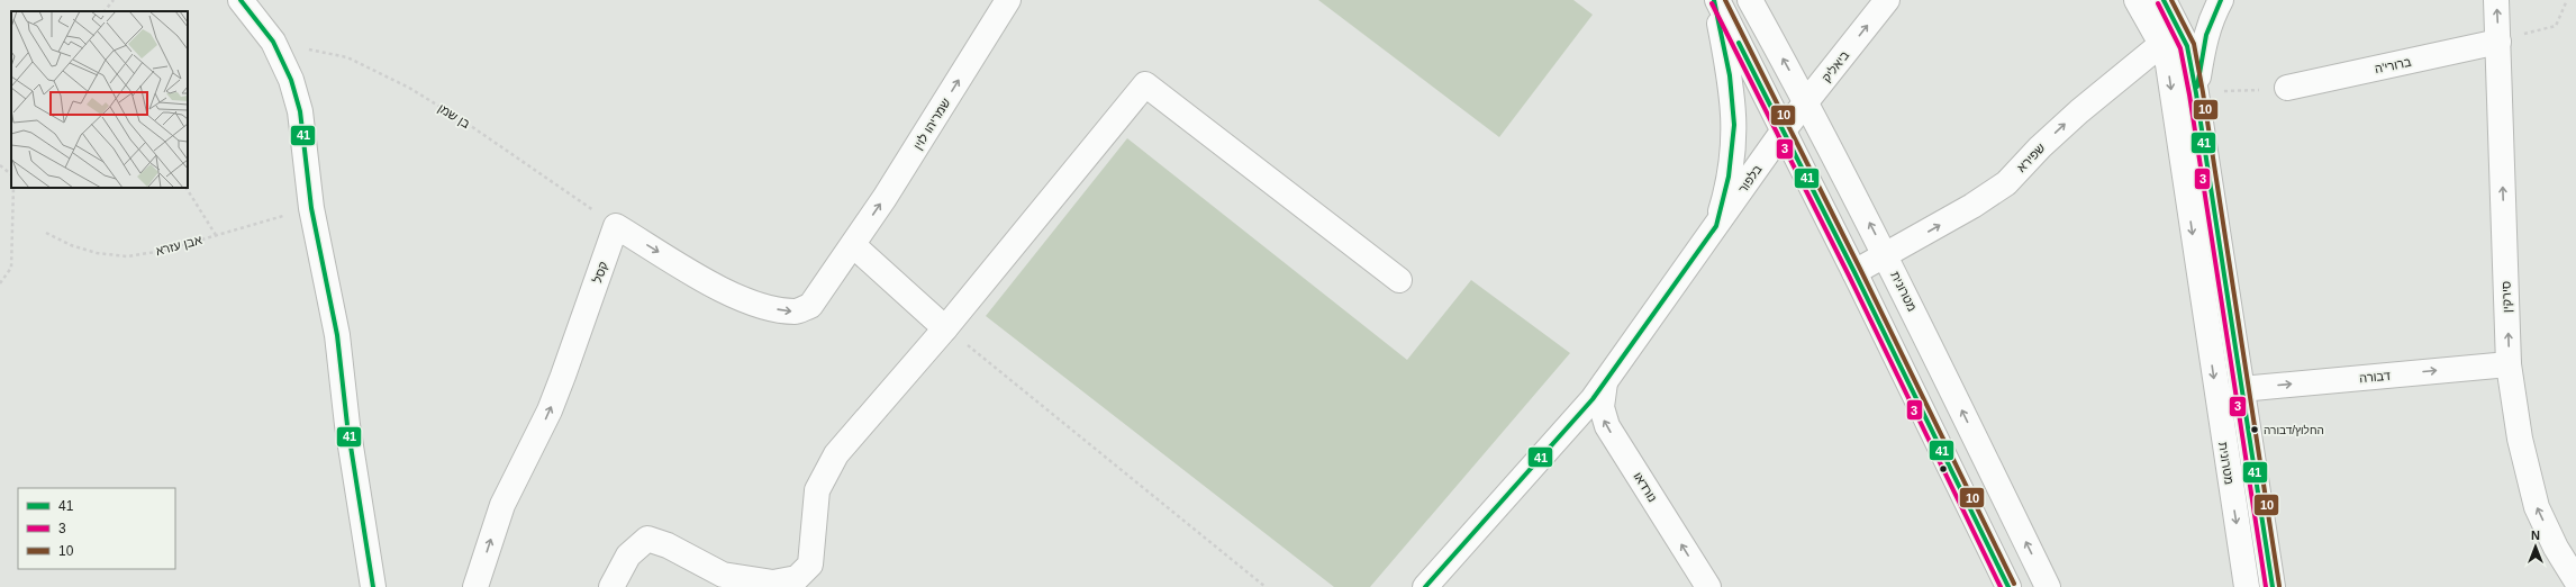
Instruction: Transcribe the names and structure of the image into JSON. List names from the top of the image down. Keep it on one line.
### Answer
{"streets":{"street":["ברורי'ה","ביאליק","שמריהו לוין","שפירא","בלפור","קסל","מטרונית","סירקין","דבורה","נורדאו"],"path":["בן שמן","אבן עזרא"]},"crossings":[["ברורי'ה","סירקין"],["ביאליק","בלפור"],["ביאליק","מטרונית"],["בן שמן","קסל"],["שפירא","מטרונית"],["בלפור","נורדאו"],["סירקין","דבורה"]],"one_way":["ביאליק","שמריהו לוין","שפירא","קסל","סירקין","דבורה","נורדאו"],"places":["החלוץ/דבורה"],"lines":["transit line 41","transit line 10","transit line 3"],"legend":["41","3","10"],"north":"top"}
